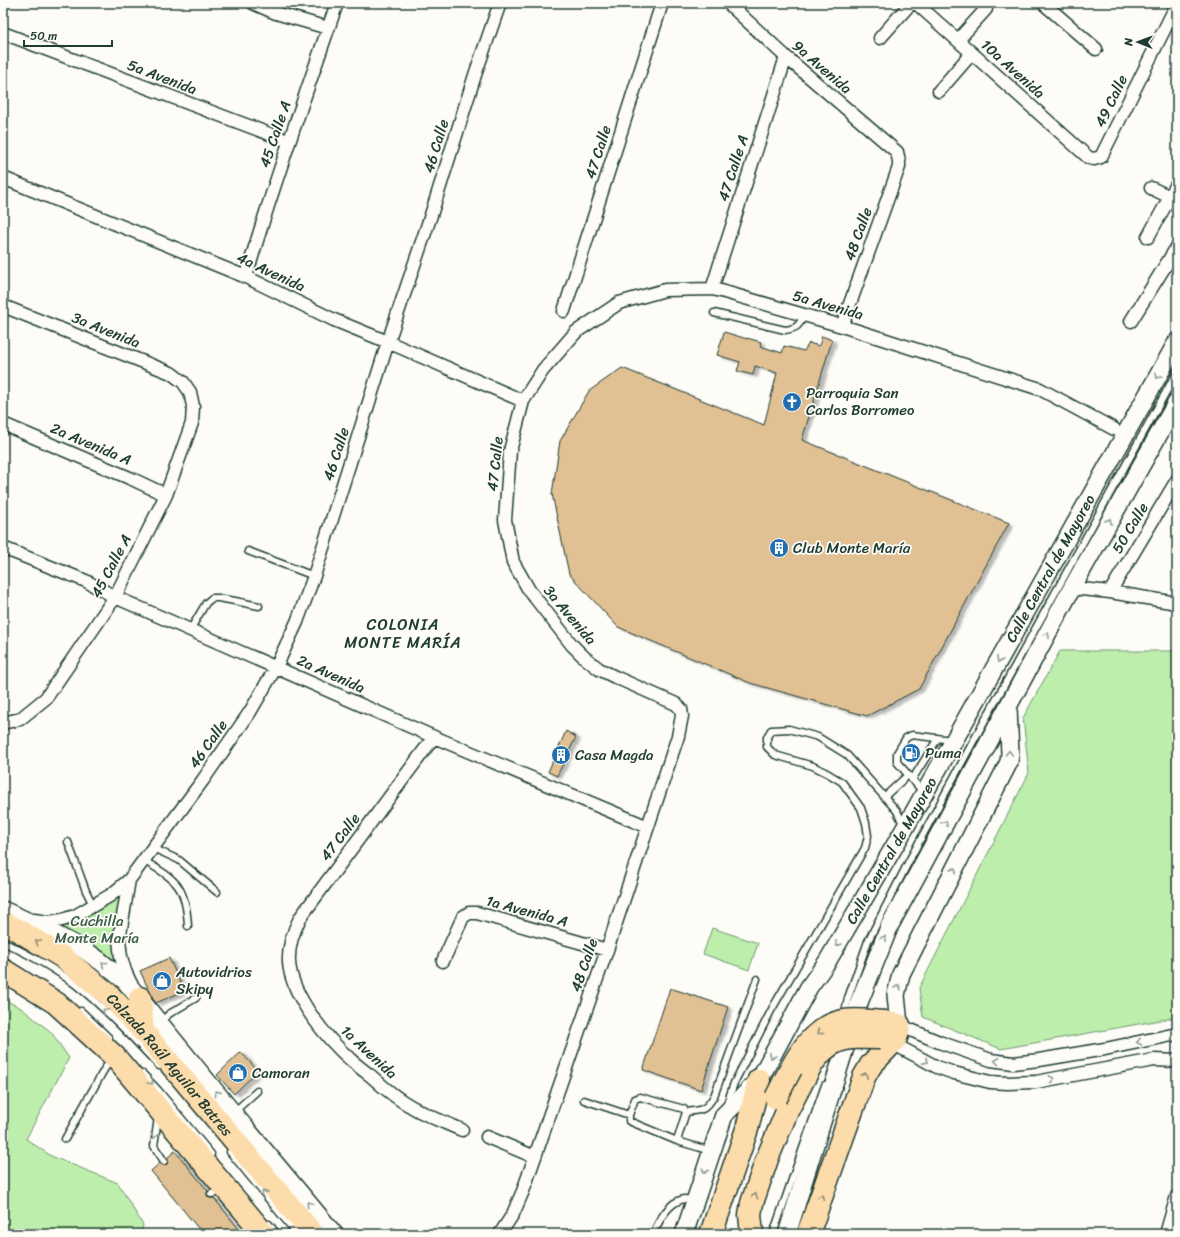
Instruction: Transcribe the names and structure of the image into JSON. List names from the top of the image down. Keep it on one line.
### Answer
{"streets":{"highway":["Calzada Raúl Aguilar Batres"],"main road":["Calle Central de Mayoreo"],"street":["9a Avenida","10a Avenida","5a Avenida","49 Calle","45 Calle A","46 Calle","47 Calle","47 Calle A","48 Calle","4a Avenida","3a Avenida","2a Avenida A","50 Calle","2a Avenida","1a Avenida A","1a Avenida"]},"crossings":[["9a Avenida","47 Calle A"],["9a Avenida","48 Calle"],["10a Avenida","49 Calle"],["5a Avenida","45 Calle A"],["5a Avenida","47 Calle"],["5a Avenida","47 Calle A"],["5a Avenida","48 Calle"],["45 Calle A","4a Avenida"],["45 Calle A","3a Avenida"],["45 Calle A","2a Avenida A"],["45 Calle A","2a Avenida"],["46 Calle","4a Avenida"],["46 Calle","2a Avenida"],["46 Calle","Calzada Raúl Aguilar Batres"],["47 Calle","4a Avenida"],["47 Calle","3a Avenida"],["47 Calle","2a Avenida"],["47 Calle","1a Avenida"],["48 Calle","3a Avenida"],["48 Calle","2a Avenida"],["48 Calle","1a Avenida A"]],"districts":["COLONIA MONTE MARÍA"],"parks":["Cuchilla Monte María"],"places":{"church":["Parroquia San Carlos Borromeo"],"building":["Club Monte María","Casa Magda"],"fuel station":["Puma"],"shop":["Autovidrios Skipy","Camoran"]},"scale_bar":"50 m","north":"left"}
